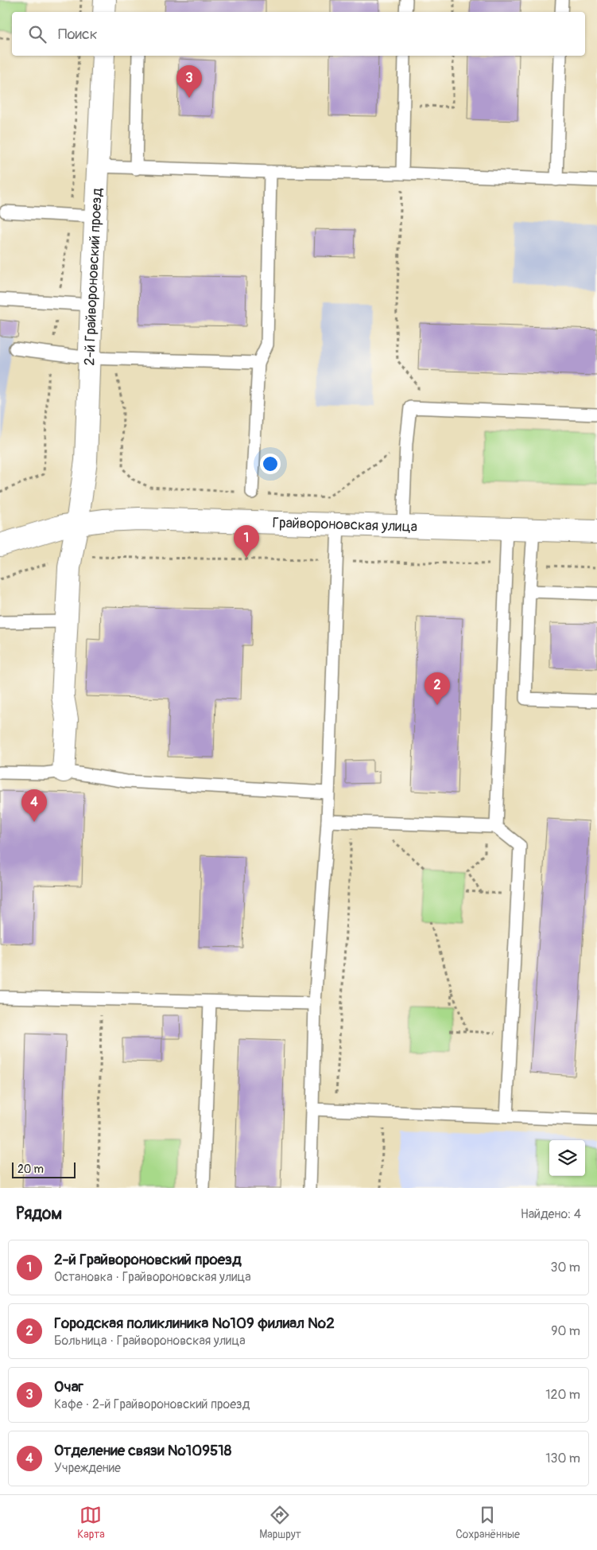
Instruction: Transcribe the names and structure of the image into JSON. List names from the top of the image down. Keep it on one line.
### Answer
{"streets":{"main road":["2-й Грайвороновский проезд","Грайвороновская улица"]},"crossings":[["2-й Грайвороновский проезд","Грайвороновская улица"]],"scale_bar":"20 m","page":{"search":"Поиск","pins":["3","1","2","4"],"scale":"20 m","heading":["Рядом","Найдено: 4"],"list":[{"mark":"1","name":"2-й Грайвороновский проезд","note":"Остановка · Грайвороновская улица","value":"30 m"},{"mark":"2","name":"Городская поликлиника №109 филиал №2","note":"Больница · Грайвороновская улица","value":"90 m"},{"mark":"3","name":"Очаг","note":"Кафе · 2-й Грайвороновский проезд","value":"120 m"},{"mark":"4","name":"Отделение связи №109518","note":"Учреждение","value":"130 m"}],"nav":["Карта","Маршрут","Сохранённые"]}}
